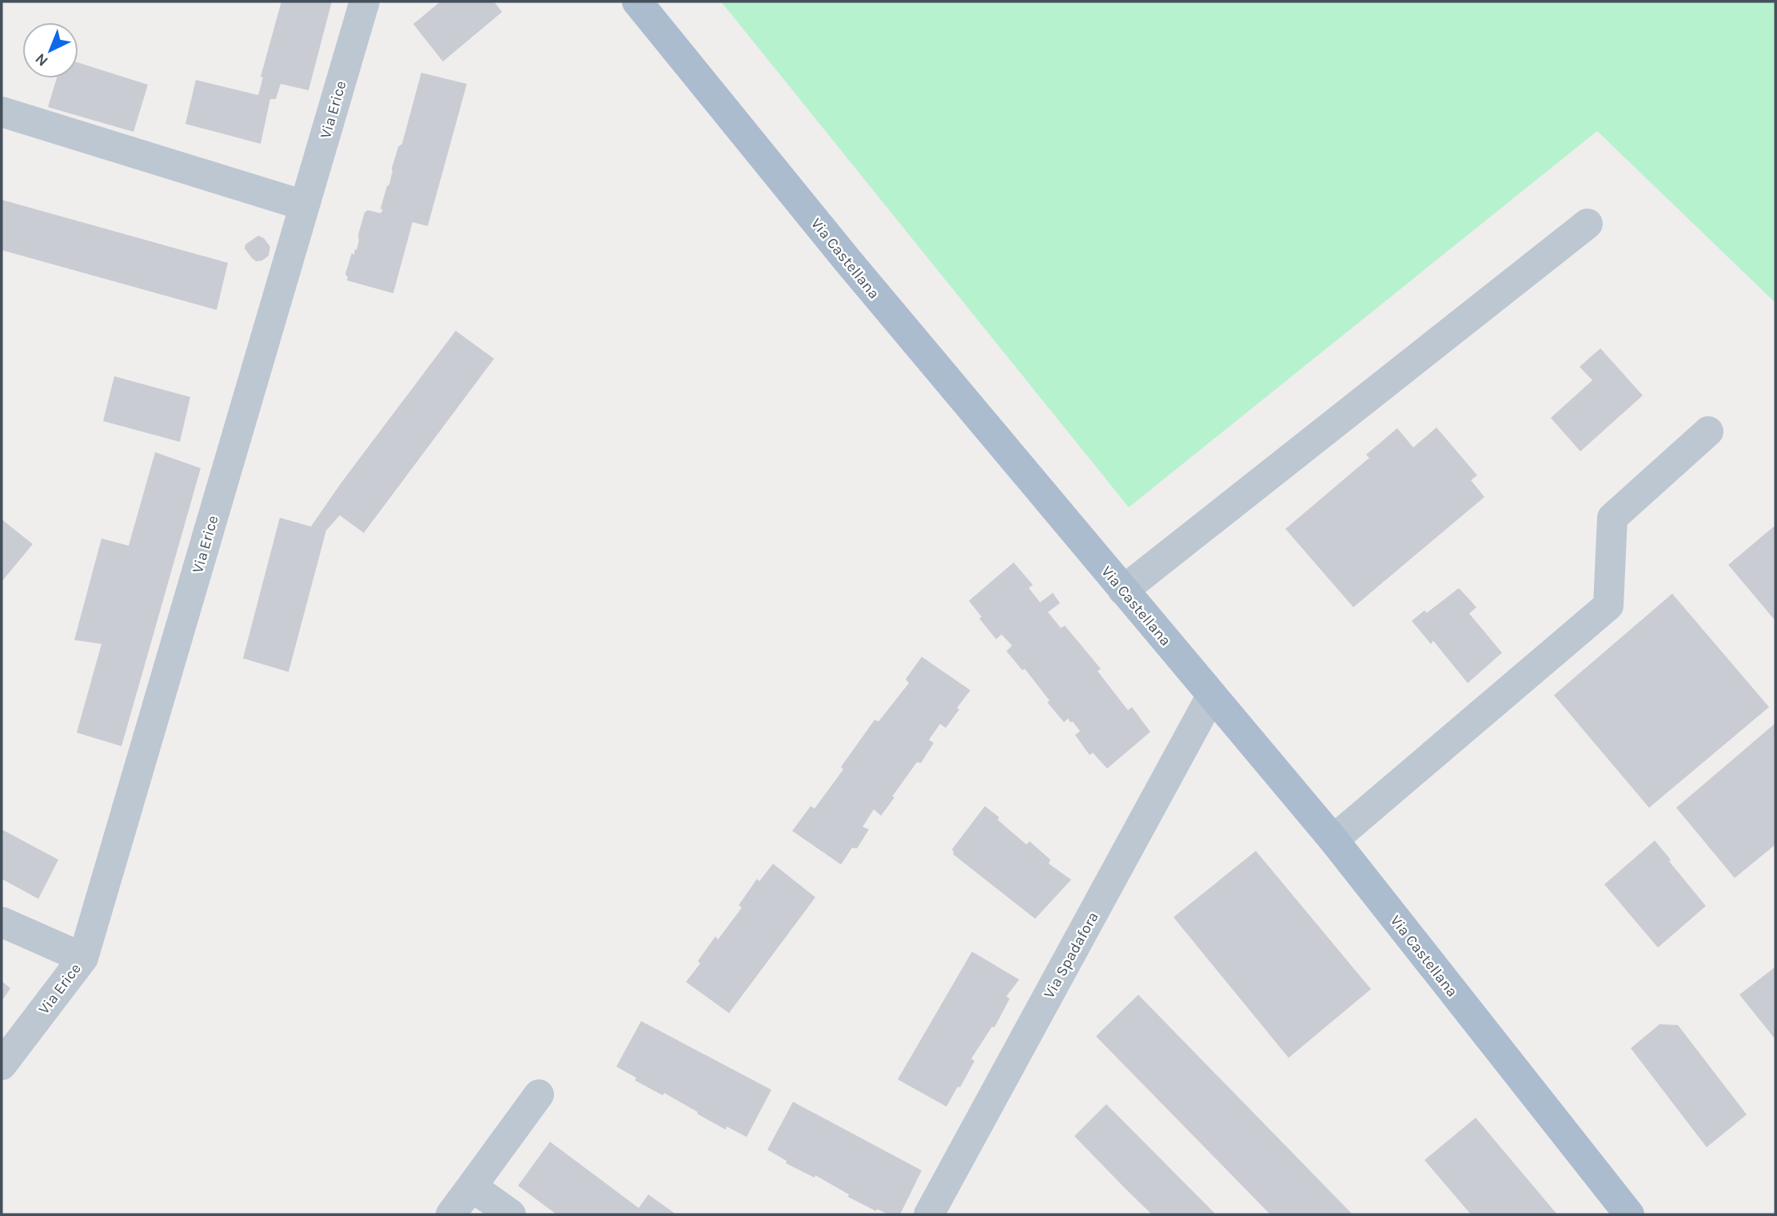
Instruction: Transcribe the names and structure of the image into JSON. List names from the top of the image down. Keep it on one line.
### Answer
{"streets":{"main road":["Via Castellana"],"street":["Via Erice","Via Spadafora"]},"crossings":[["Via Castellana","Via Spadafora"]],"north":"bottom left"}
